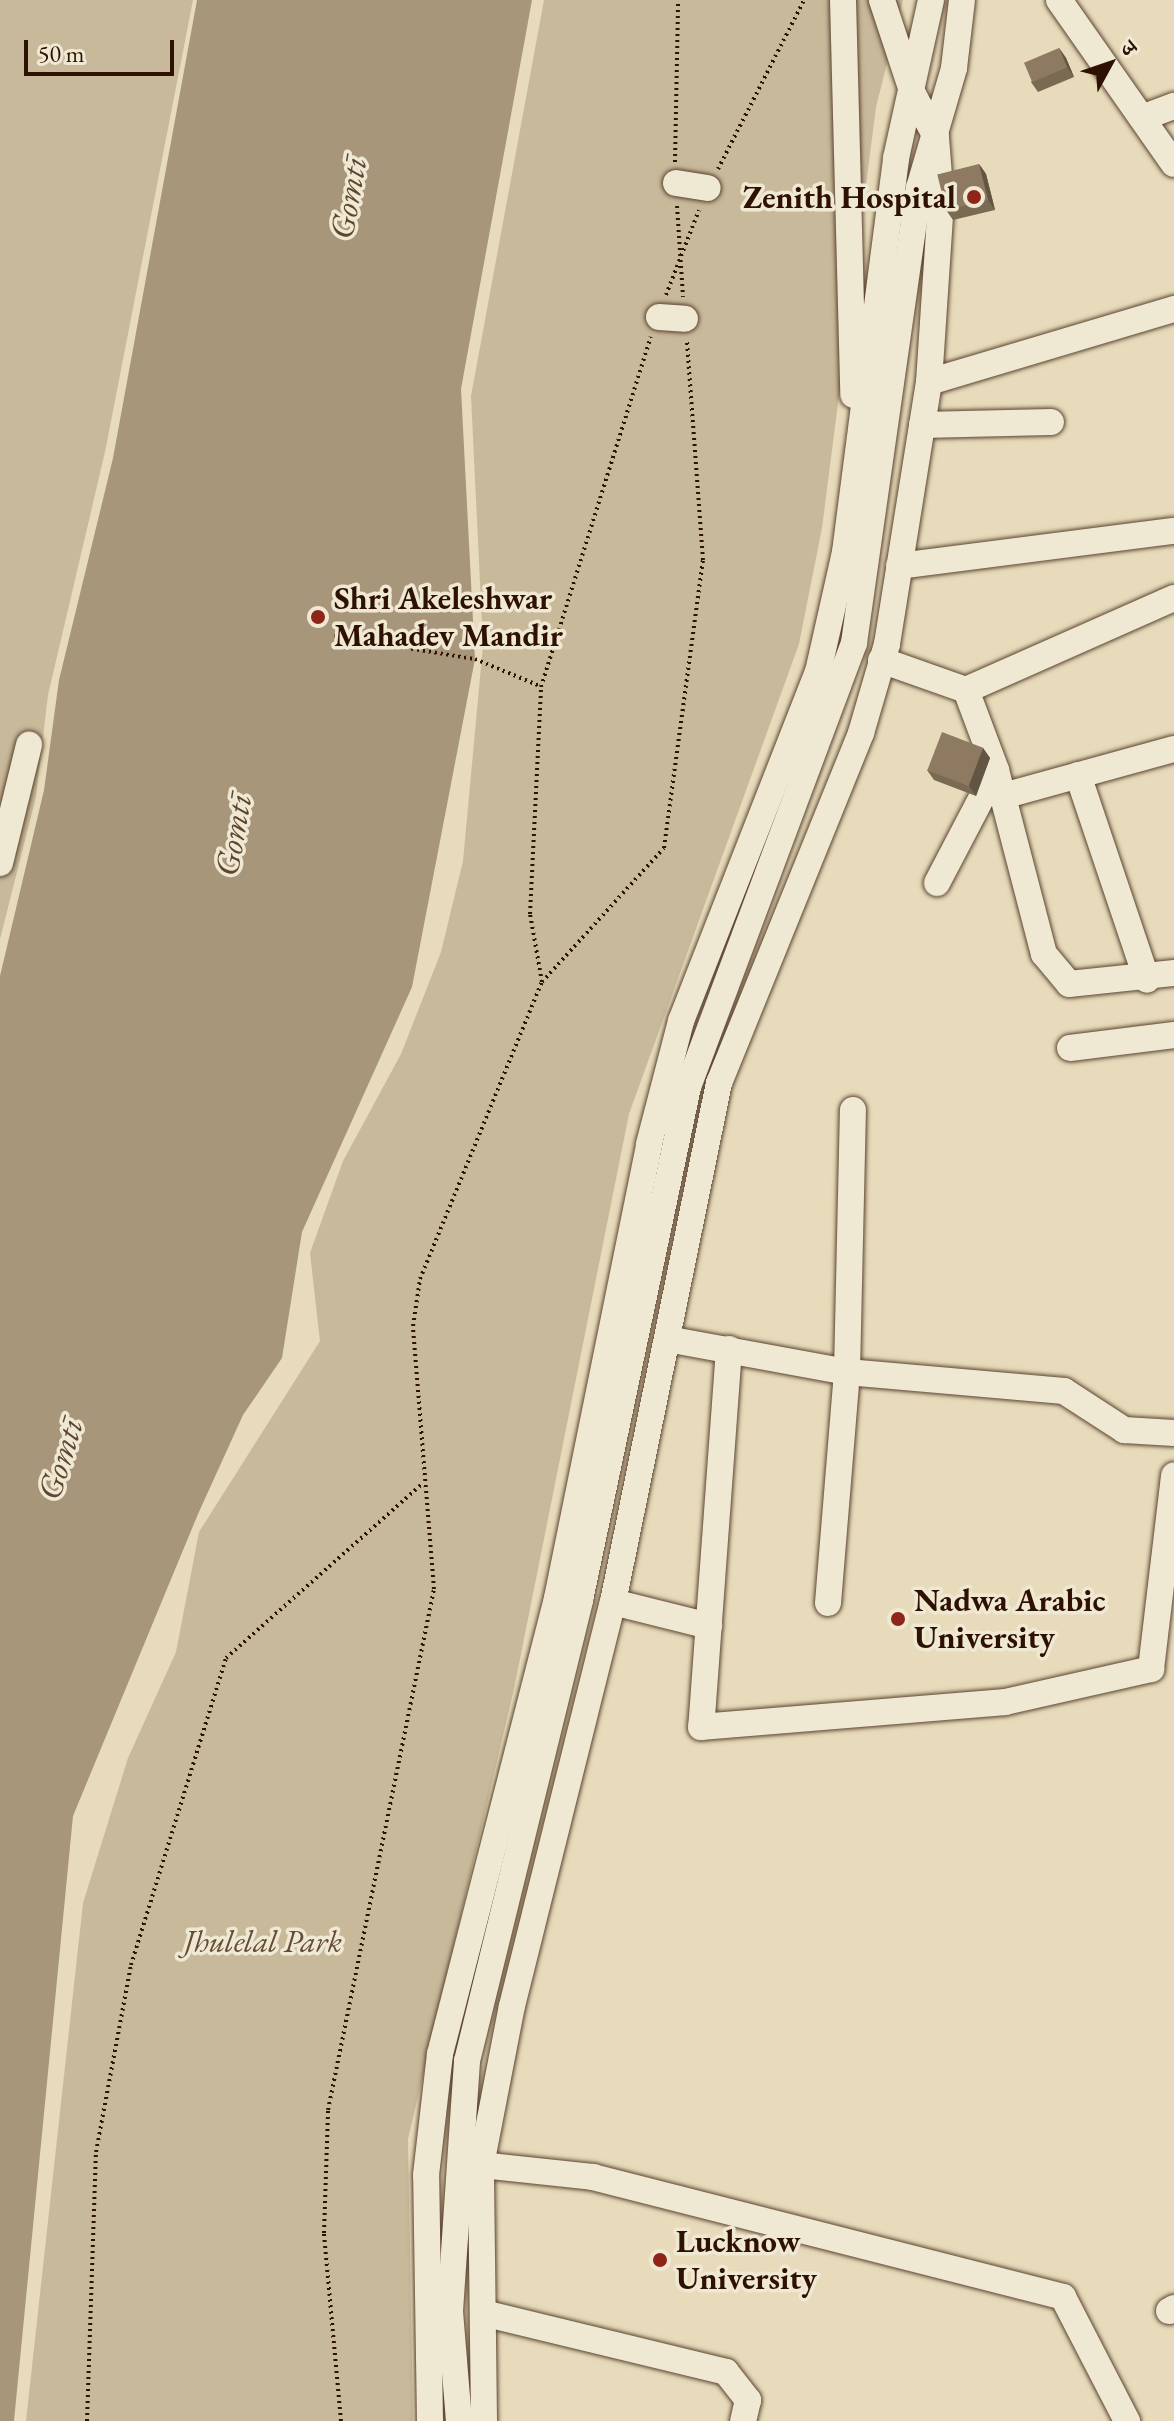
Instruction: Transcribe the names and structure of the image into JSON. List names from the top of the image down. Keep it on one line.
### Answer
{"water":["Gomtī"],"parks":["Jhulelal Park"],"places":["Zenith Hospital","Shri Akeleshwar Mahadev Mandir","Nadwa Arabic University","Lucknow University"],"scale_bar":"50 m","north":"top right"}
